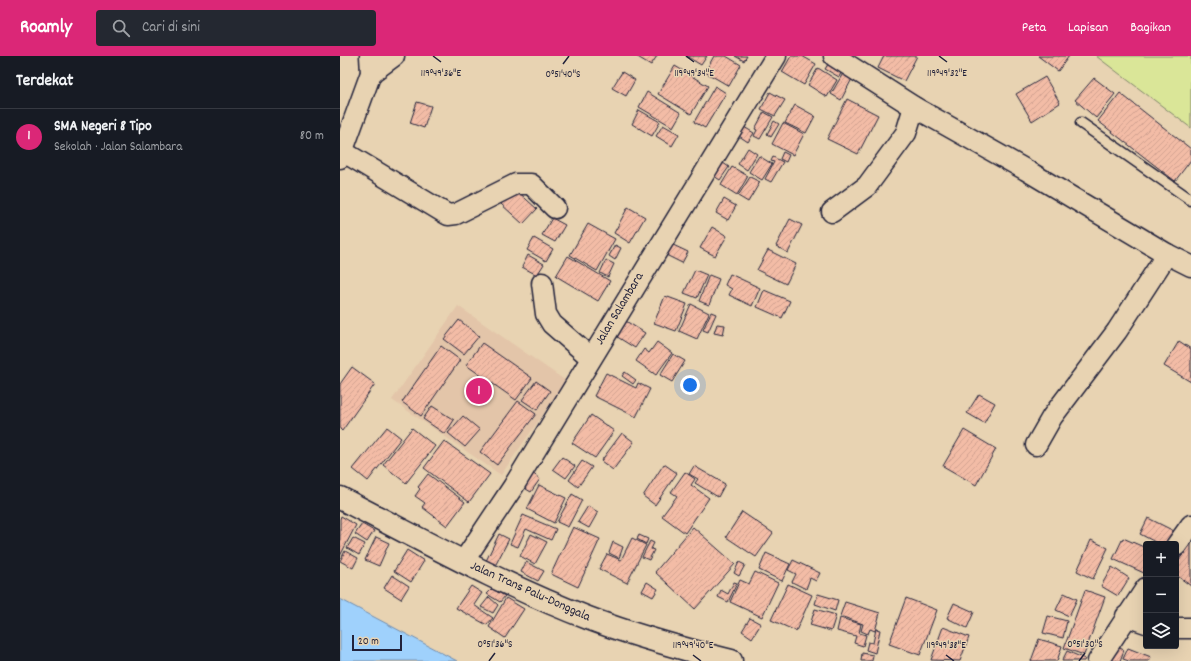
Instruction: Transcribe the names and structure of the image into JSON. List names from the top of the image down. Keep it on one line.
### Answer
{"streets":{"highway":["Jalan Trans Palu-Donggala"],"street":["Jalan Salambara"]},"crossings":[["Jalan Salambara","Jalan Trans Palu-Donggala"]],"scale_bar":"20 m","page":{"header":"Roamly","search":"Cari di sini","nav":["Peta","Lapisan","Bagikan"],"heading":"Terdekat","list":[{"mark":"1","name":"SMA Negeri 8 Tipo","note":"Sekolah · Jalan Salambara","value":"80 m"}],"pins":"1","map_buttons":["+","−"],"scale":"20 m"},"coordinates":["119°49'36\"E","119°49'34\"E","119°49'32\"E","0°51'40\"S","0°51'36\"S","0°51'30\"S","119°49'40\"E","119°49'38\"E"]}
